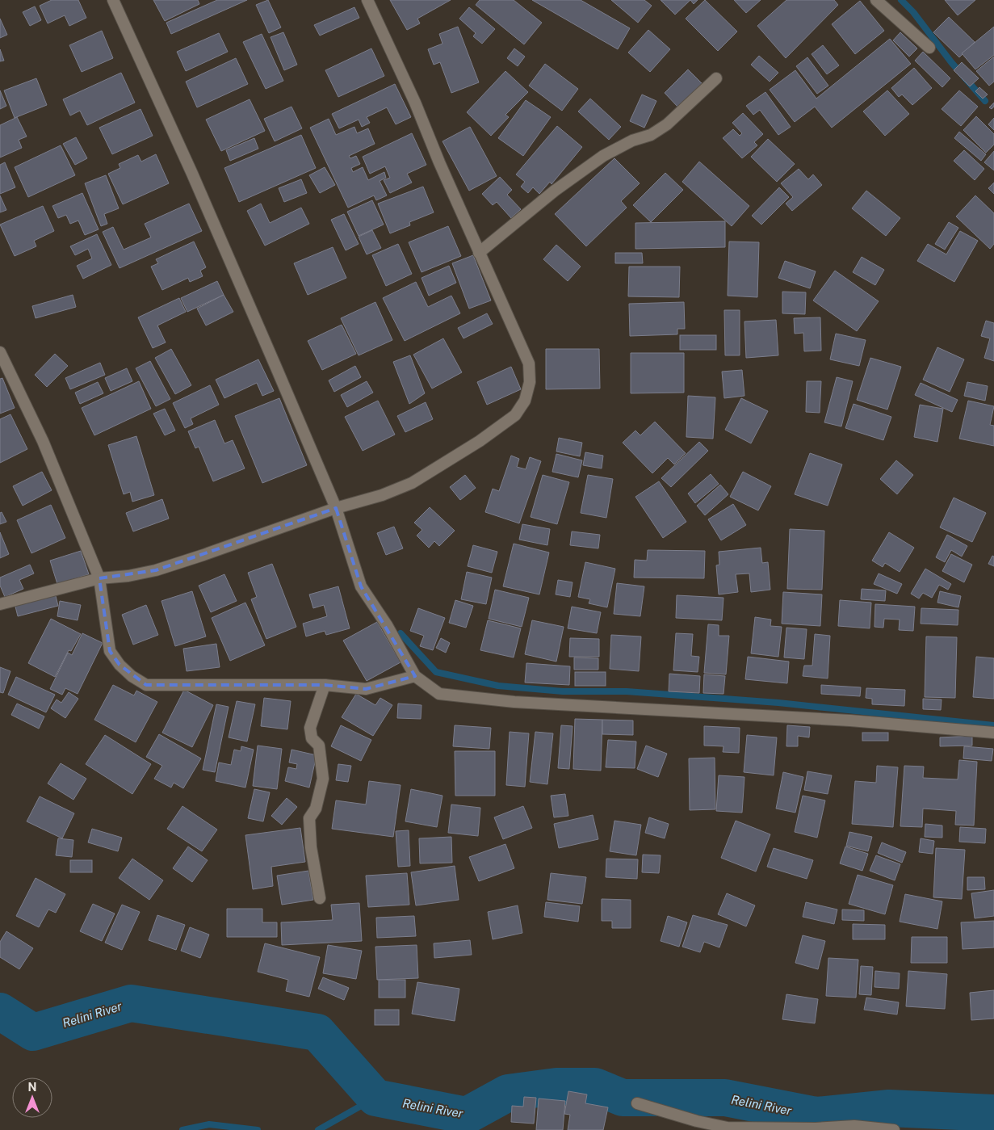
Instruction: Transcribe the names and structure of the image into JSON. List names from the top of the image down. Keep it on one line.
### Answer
{"water":["Relini River"],"north":"top"}
